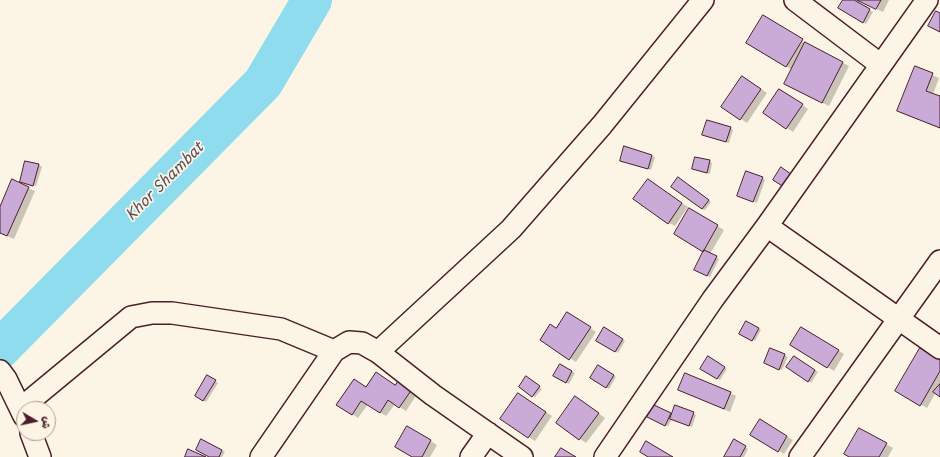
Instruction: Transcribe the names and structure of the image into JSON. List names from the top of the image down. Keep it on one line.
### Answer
{"water":["Khor Shambat"],"north":"right"}
